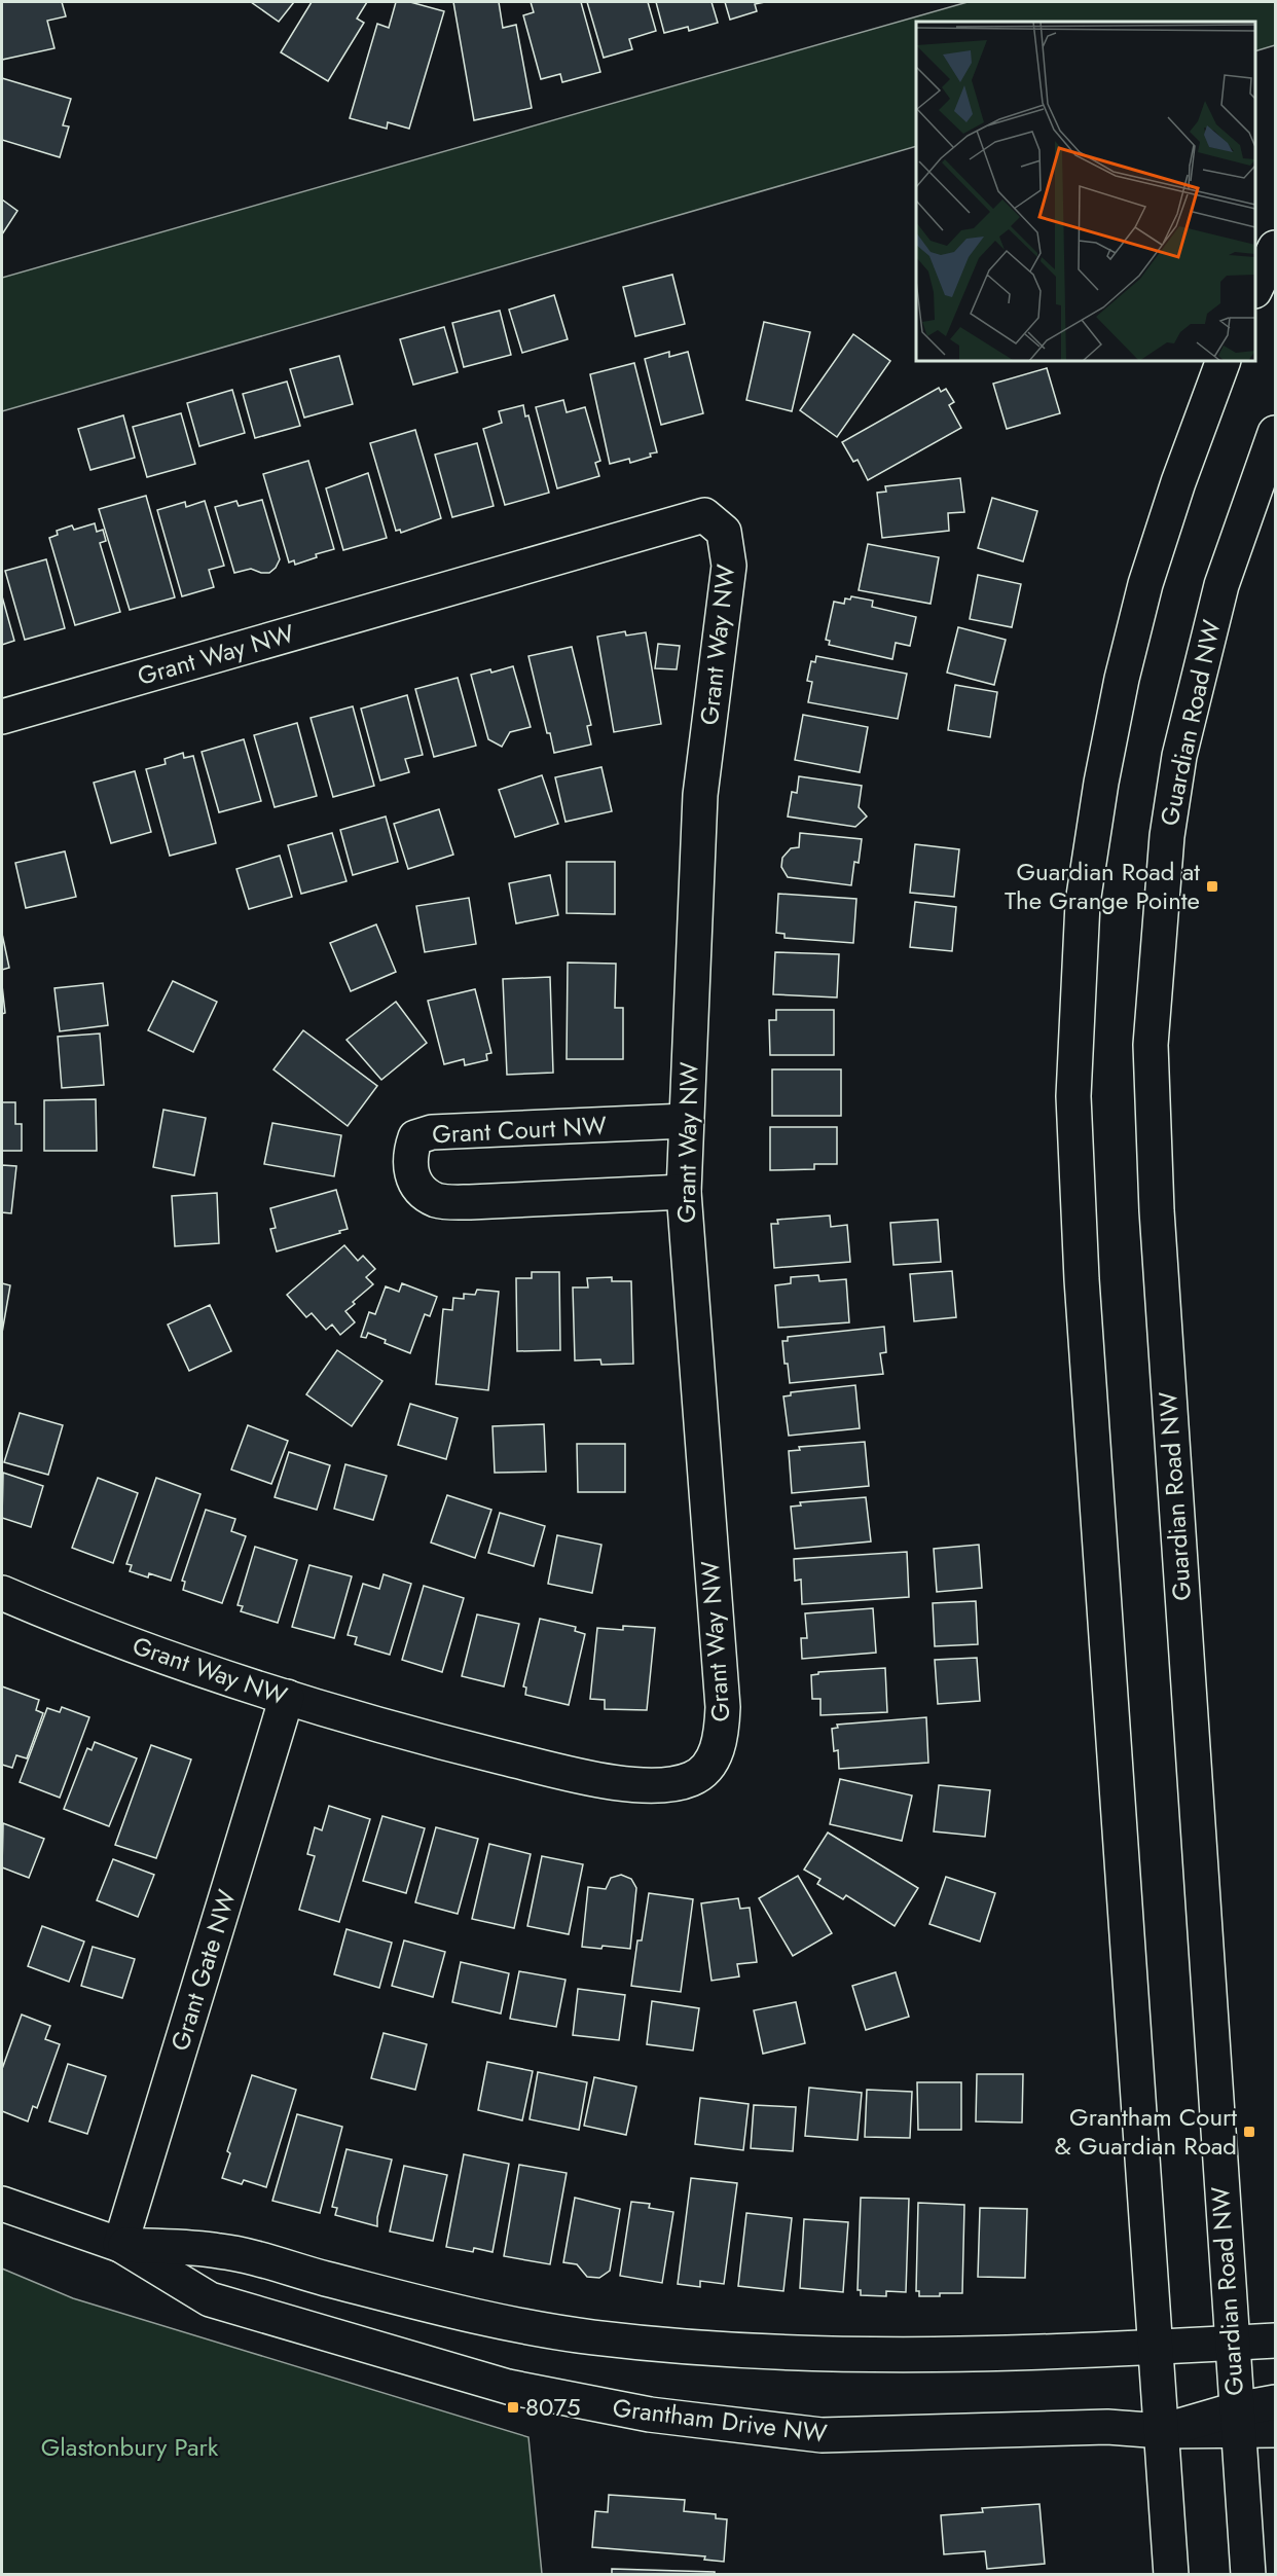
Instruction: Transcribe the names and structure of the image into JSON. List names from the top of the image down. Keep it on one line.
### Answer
{"streets":{"street":["Grant Way NW","Guardian Road NW","Grant Court NW","Grant Gate NW","Grantham Drive NW"]},"crossings":[["Grant Way NW","Grant Court NW"],["Grant Way NW","Grant Gate NW"],["Guardian Road NW","Grantham Drive NW"],["Grant Gate NW","Grantham Drive NW"]],"parks":["Glastonbury Park"],"places":{"transit":["Guardian Road at The Grange Pointe","Grantham Court & Guardian Road","8075"]}}
